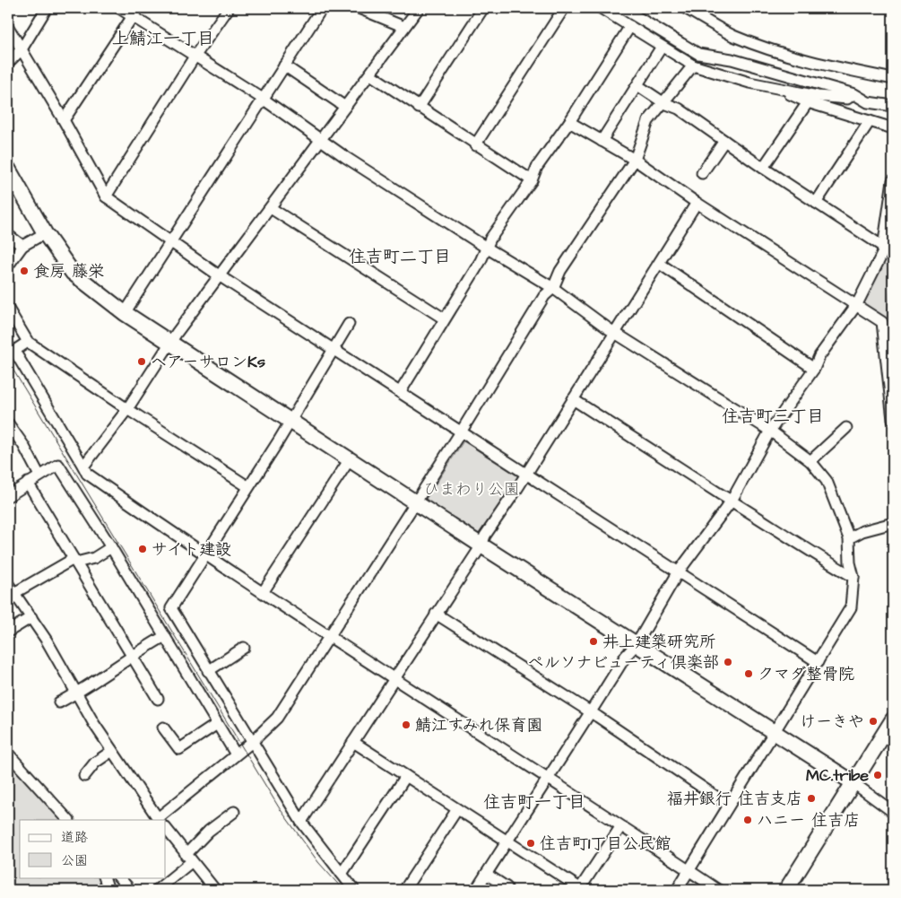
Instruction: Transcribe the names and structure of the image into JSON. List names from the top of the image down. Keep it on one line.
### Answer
{"districts":["上鯖江一丁目","住吉町二丁目","住吉町三丁目","住吉町一丁目"],"parks":["ひまわり公園"],"places":["食房 藤栄","ヘアーサロンKs","サイト建設","井上建築研究所","ペルソナビューティ倶楽部","クマダ整骨院","けーきや","鯖江すみれ保育園","MC.tribe","福井銀行 住吉支店","ハニー 住吉店","住吉町1丁目公民館"],"legend":["道路","公園"]}
